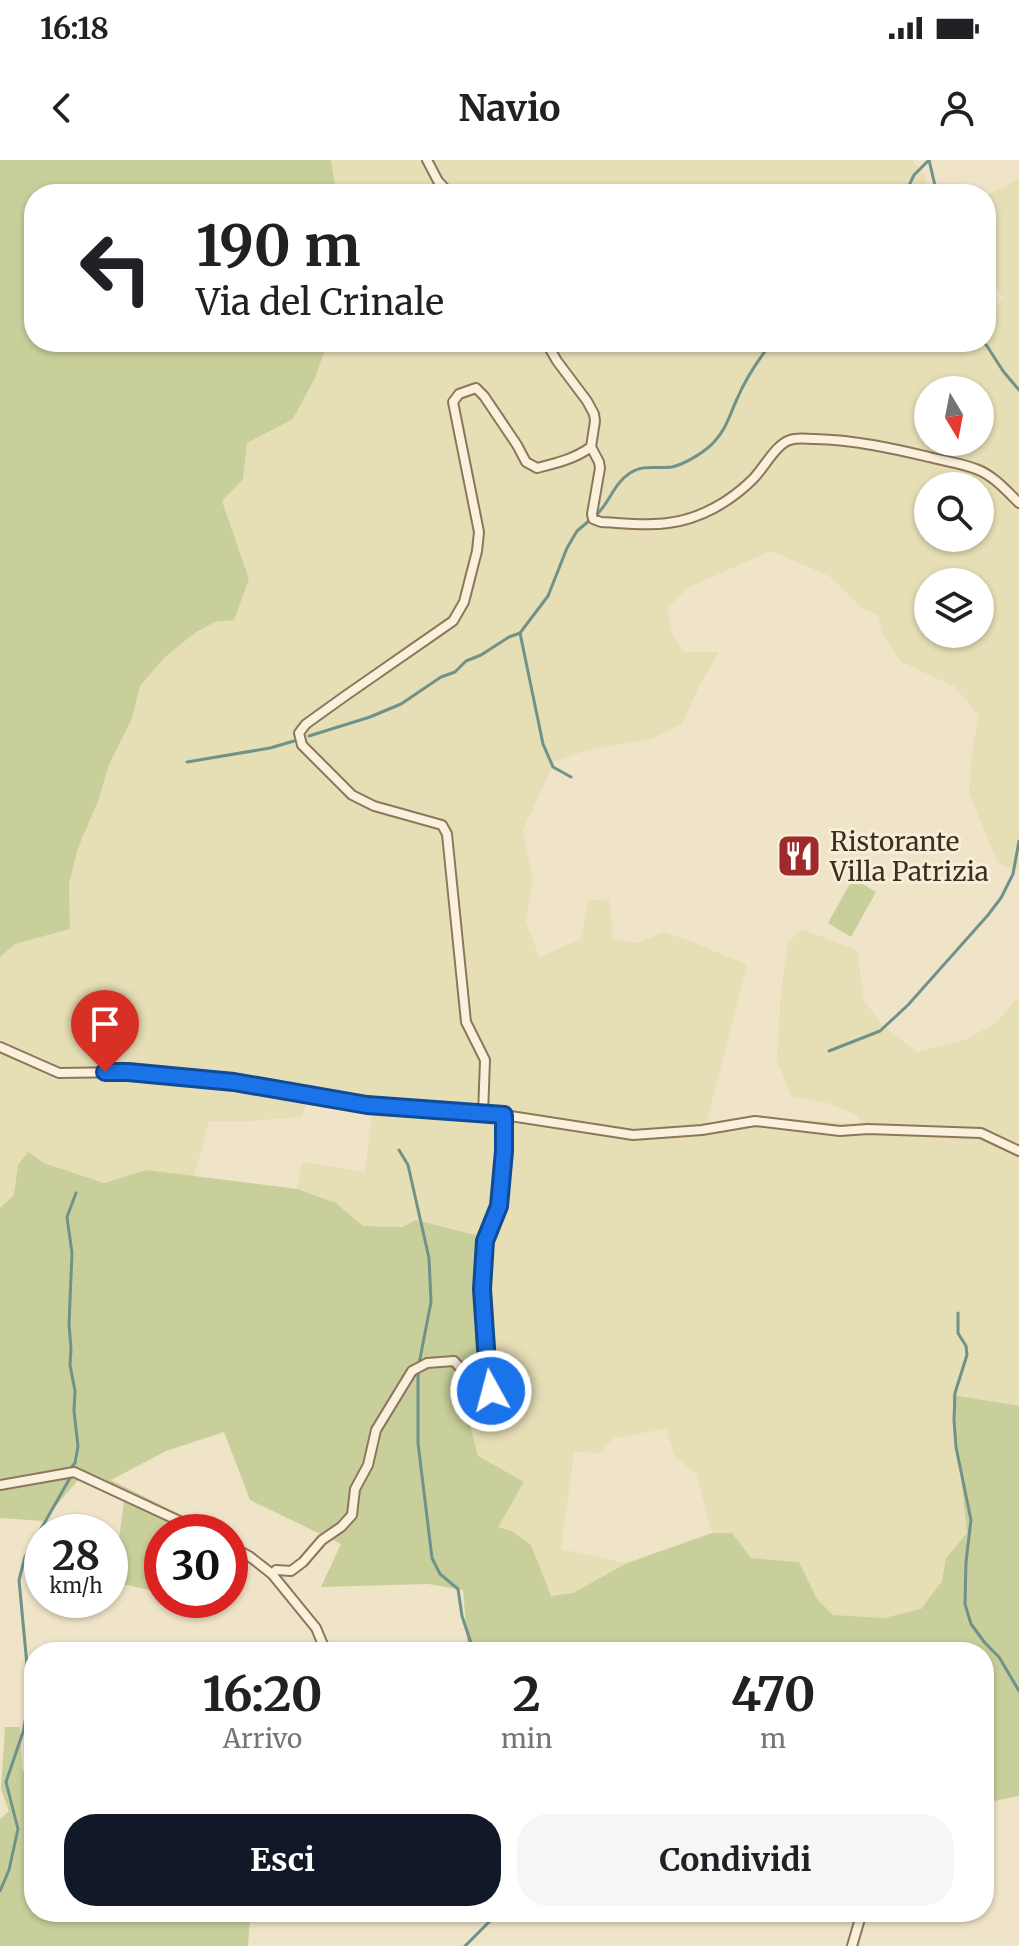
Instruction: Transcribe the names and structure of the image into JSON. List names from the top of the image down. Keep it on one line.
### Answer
{"places":{"restaurant":["Ristorante Villa Patrizia"]},"north":"bottom","page":{"status":"16:18","header":"Navio","turn":["190 m","Via del Crinale"],"speed":"28 km/h","limit":"30","eta":["16:20","Arrivo","2","min","470","m"],"buttons":["Esci","Condividi"]}}
